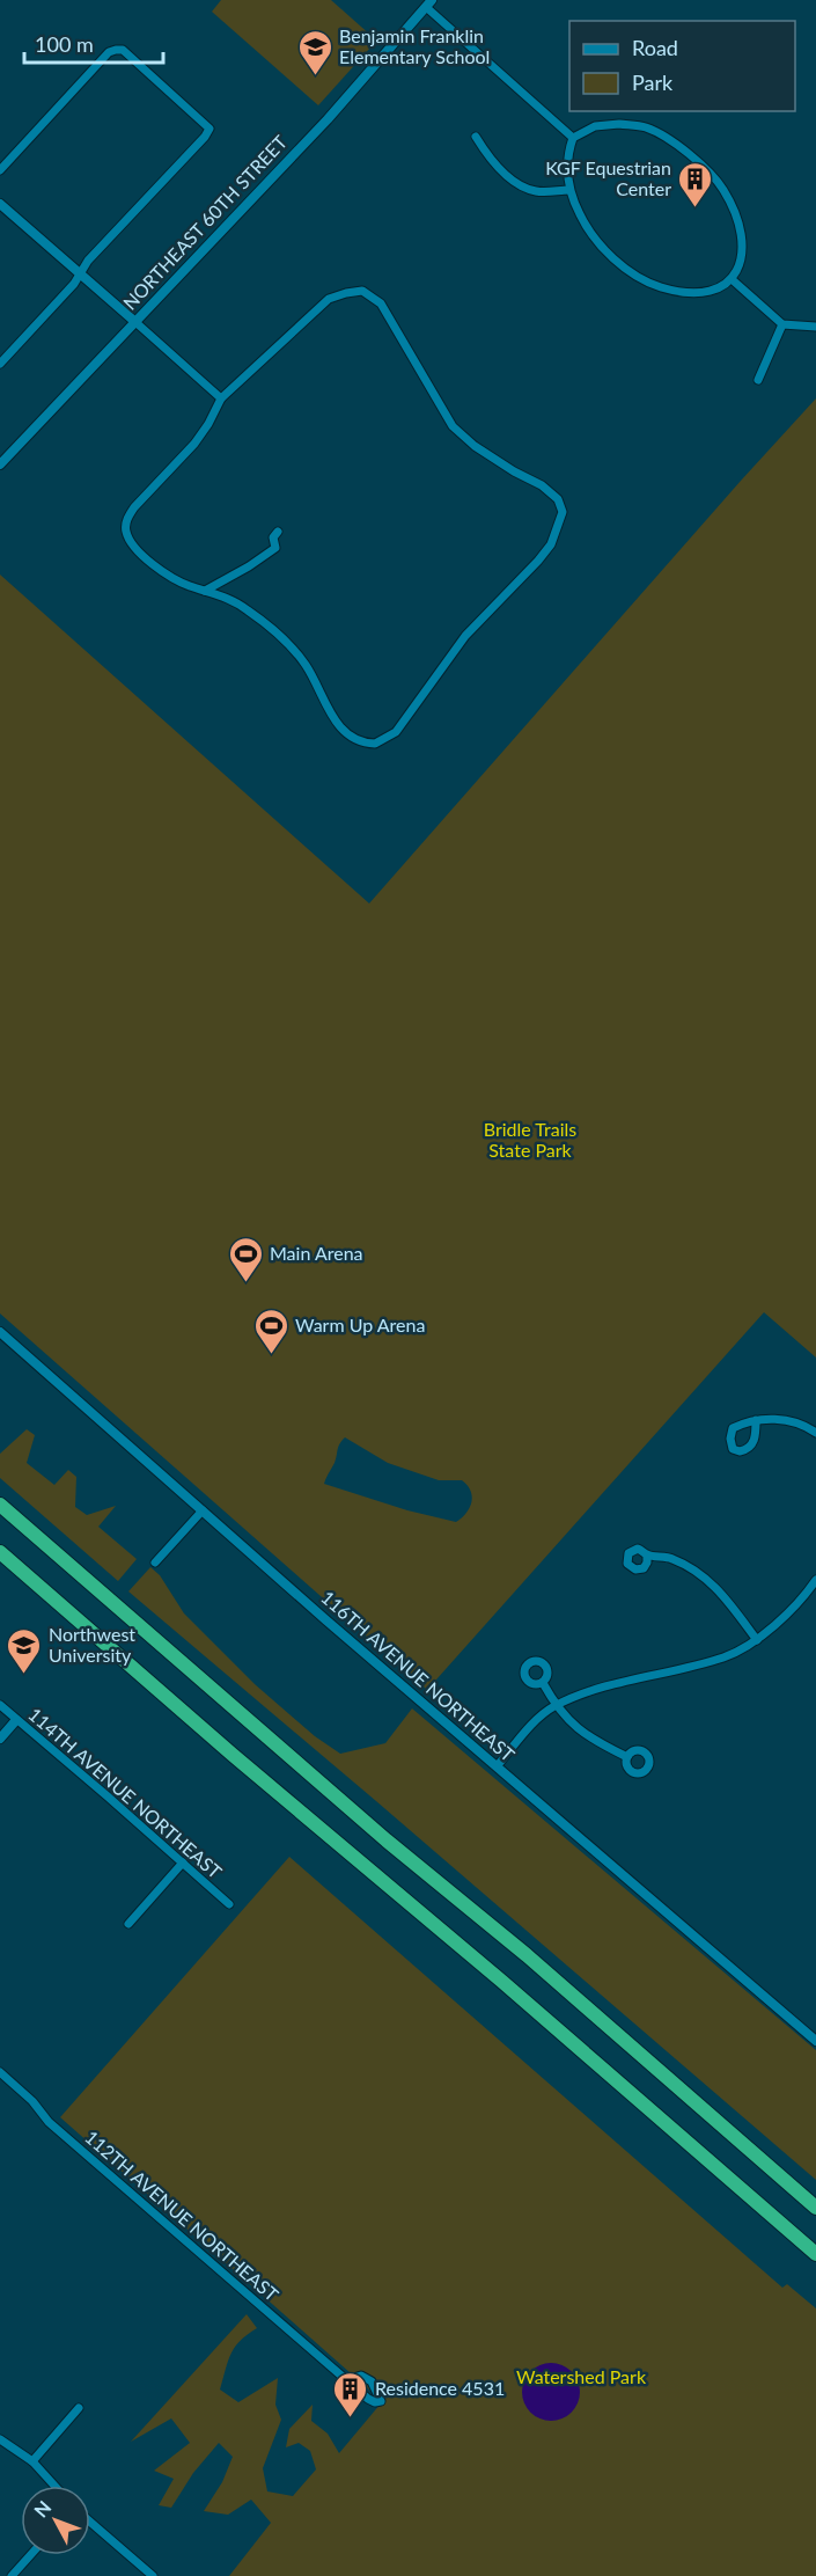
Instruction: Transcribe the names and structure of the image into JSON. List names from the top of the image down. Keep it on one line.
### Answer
{"streets":{"street":["NORTHEAST 60TH STREET","116TH AVENUE NORTHEAST","114TH AVENUE NORTHEAST","112TH AVENUE NORTHEAST"]},"parks":["Bridle Trails State Park","Watershed Park"],"places":{"school or university":["Benjamin Franklin Elementary School","Northwest University"],"building":["KGF Equestrian Center","Residence 4531"],"sports":["Main Arena","Warm Up Arena"]},"legend":["Road","Park"],"scale_bar":"100 m","north":"top left"}
